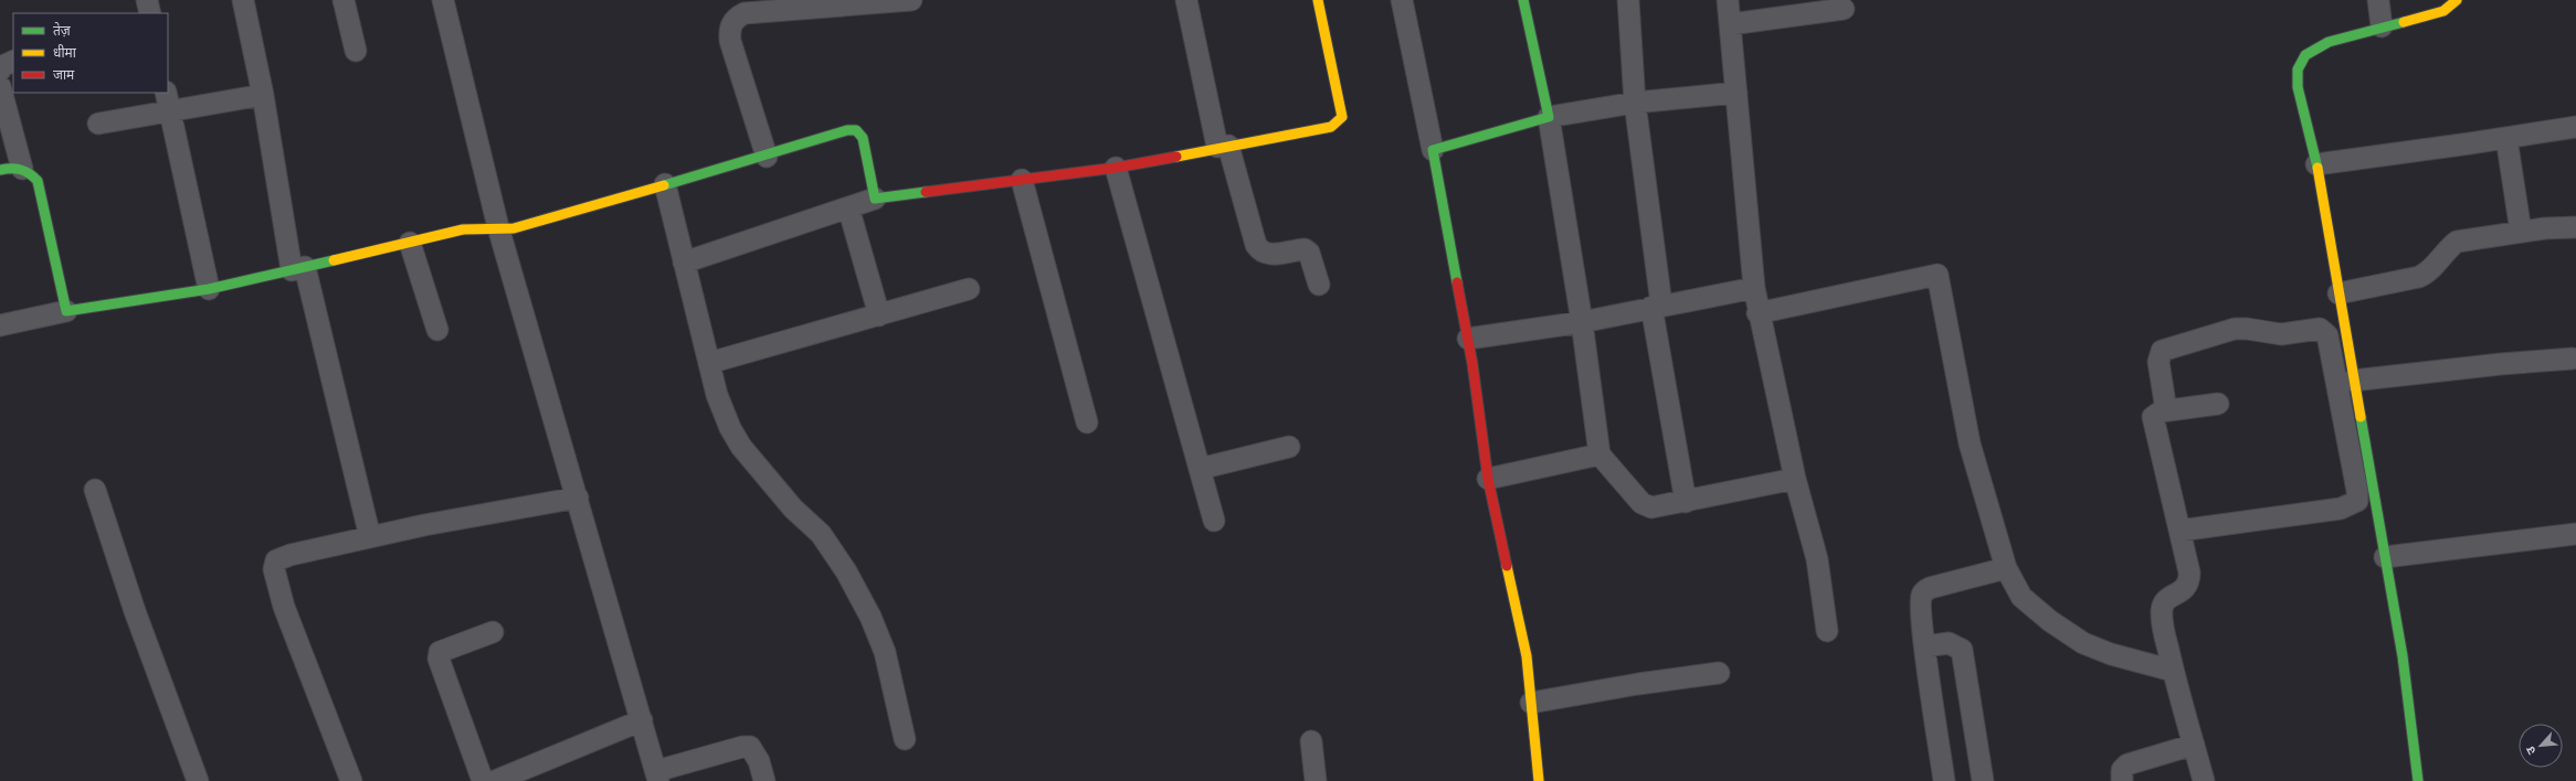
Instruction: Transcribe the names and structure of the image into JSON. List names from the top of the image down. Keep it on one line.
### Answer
{"legend":["तेज़","धीमा","जाम"],"north":"bottom left"}
